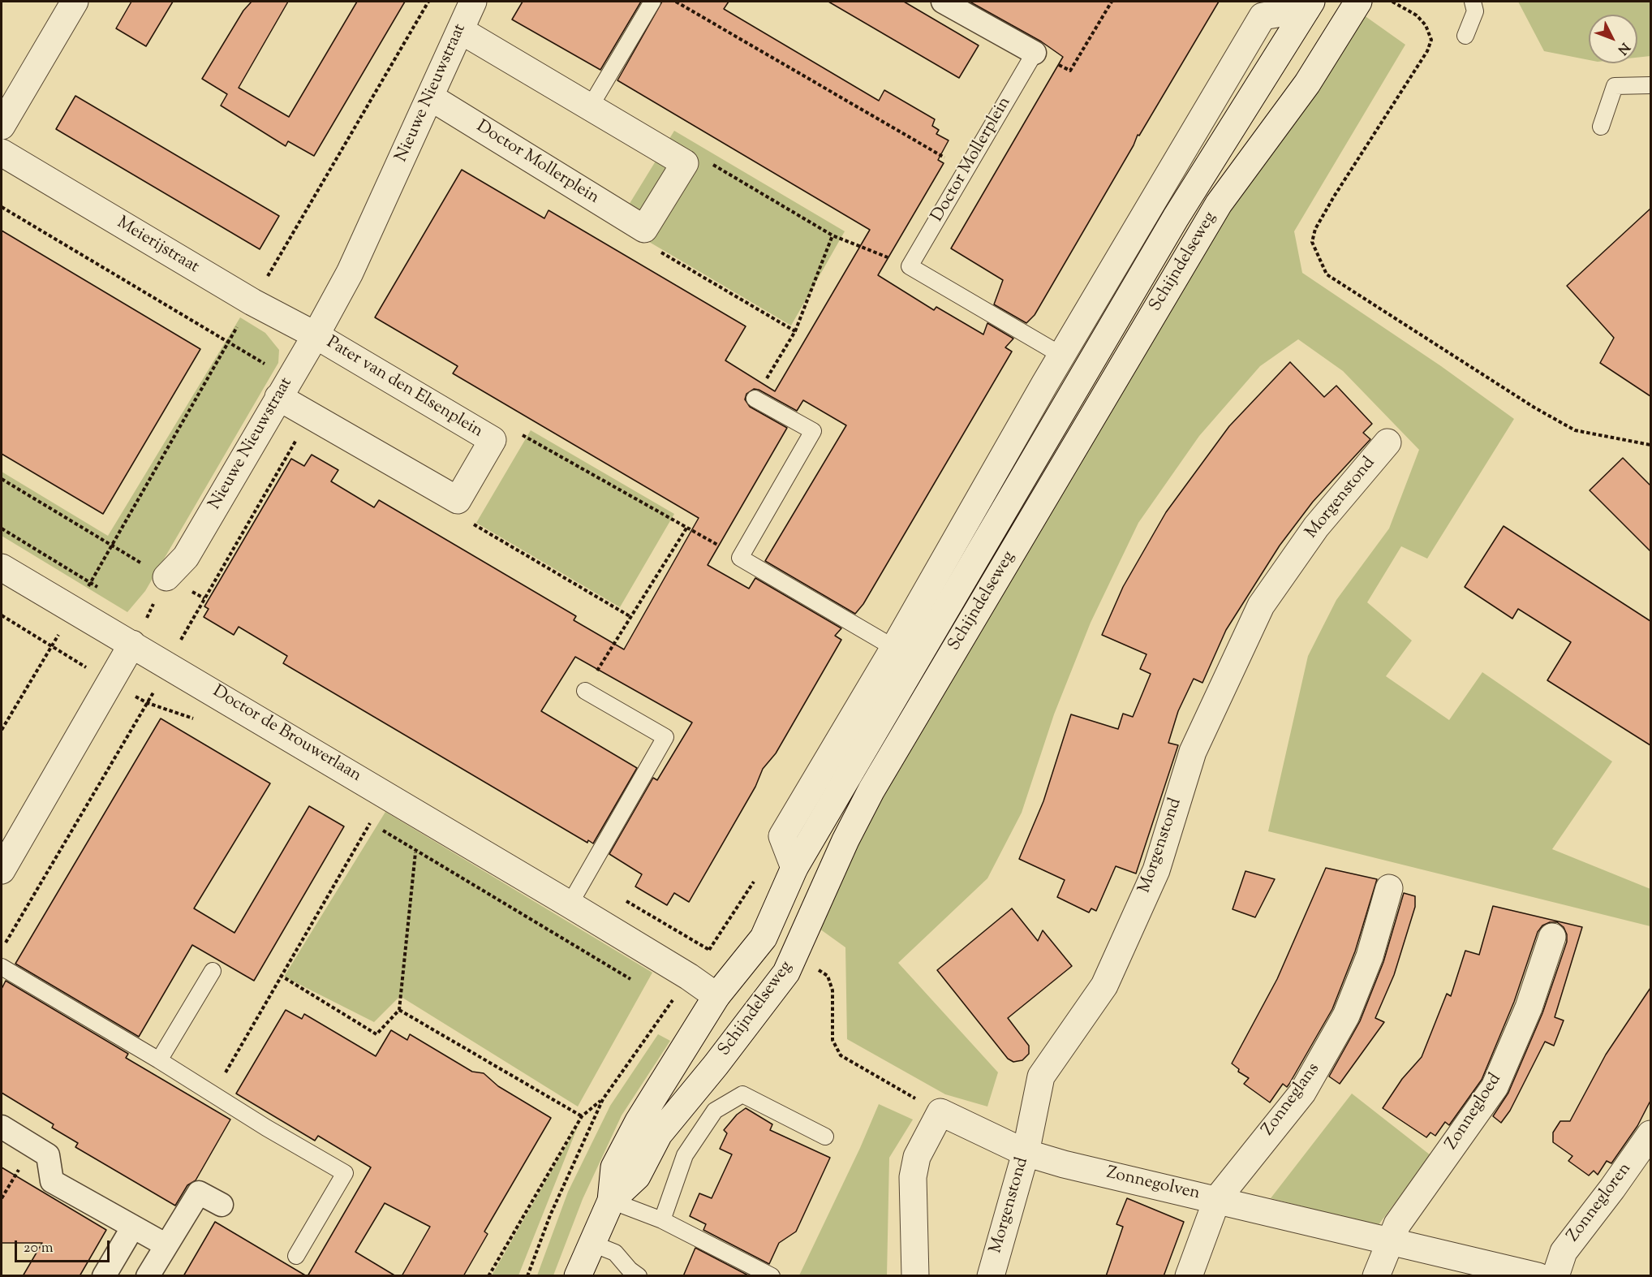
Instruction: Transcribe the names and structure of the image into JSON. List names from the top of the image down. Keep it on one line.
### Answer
{"streets":{"street":["Nieuwe Nieuwstraat","Doctor Mollerplein","Meierijstraat","Schijndelseweg","Pater van den Elsenplein","Morgenstond","Doctor de Brouwerlaan","Zonneglans","Zonnegloed","Zonnegolven","Zonnegloren"]},"crossings":[["Nieuwe Nieuwstraat","Doctor Mollerplein"],["Nieuwe Nieuwstraat","Meierijstraat"],["Nieuwe Nieuwstraat","Pater van den Elsenplein"],["Meierijstraat","Pater van den Elsenplein"],["Schijndelseweg","Doctor de Brouwerlaan"],["Morgenstond","Zonnegolven"],["Zonneglans","Zonnegolven"],["Zonnegloed","Zonnegolven"]],"scale_bar":"20 m","north":"bottom right"}
